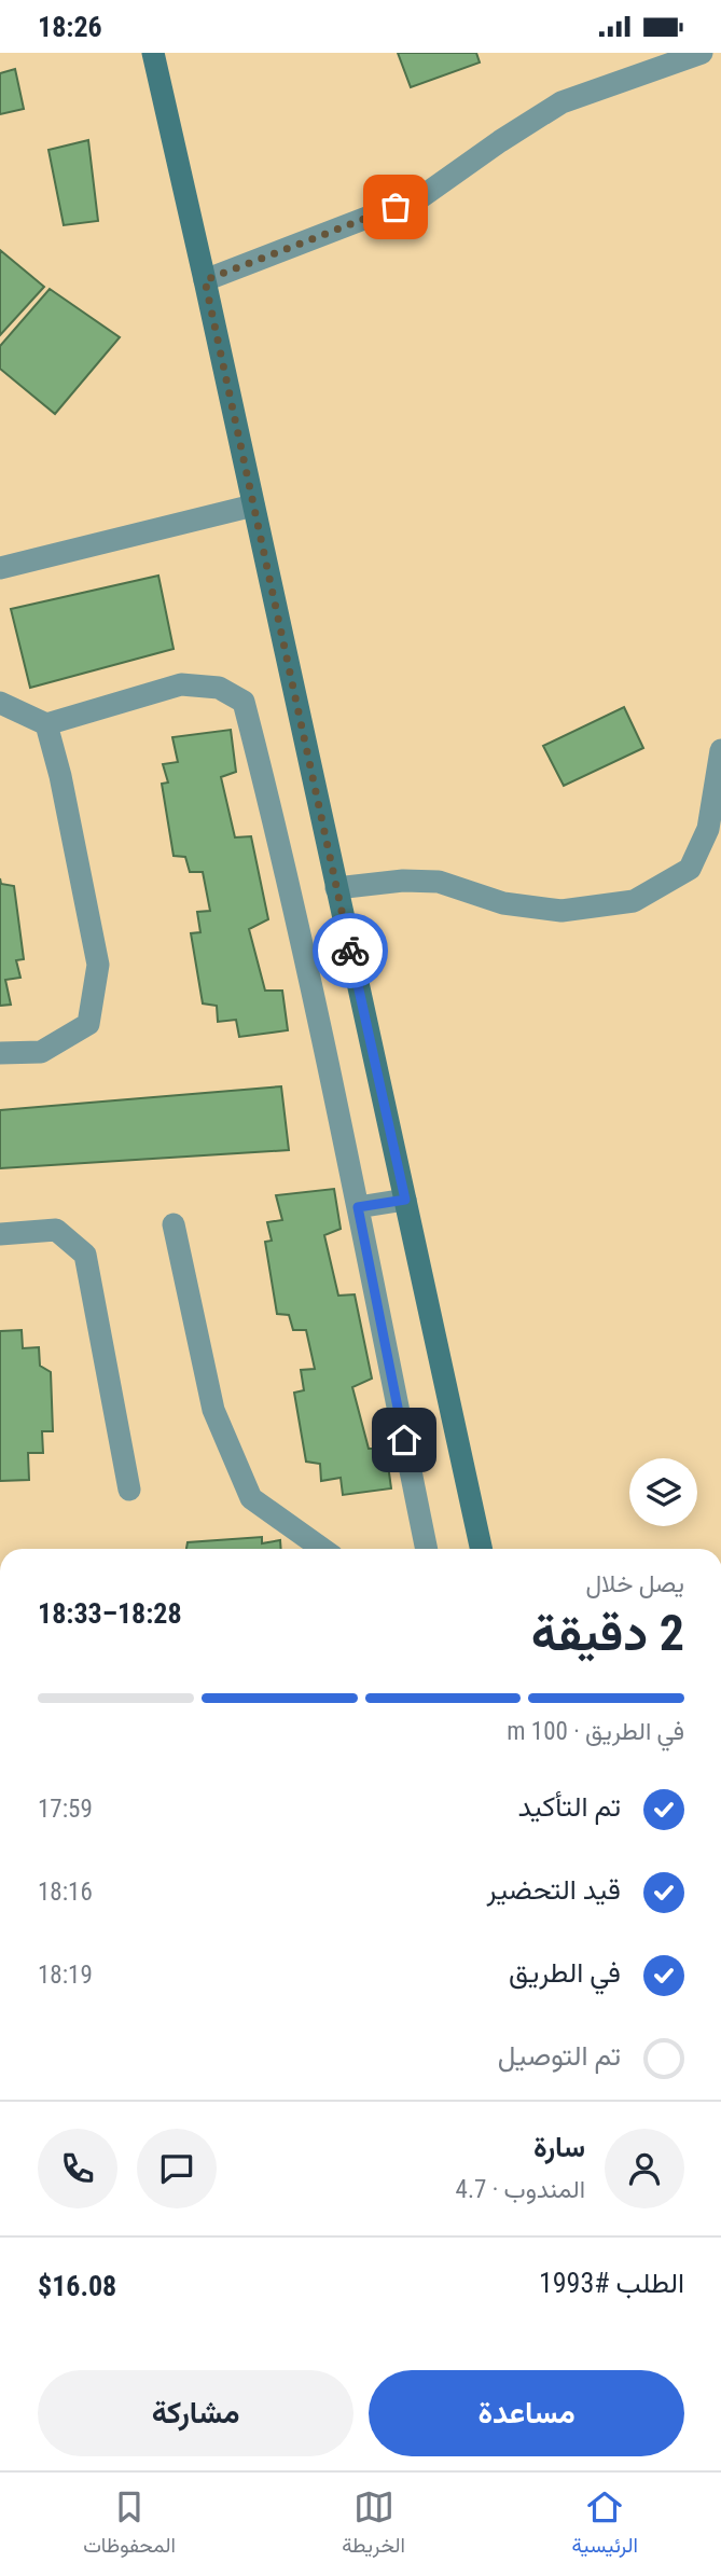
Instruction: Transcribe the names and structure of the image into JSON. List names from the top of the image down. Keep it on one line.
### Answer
{"page":{"status":"18:26","heading":["2 دقيقة","يصل خلال","18:28–18:33"],"panel":["سارة","المندوب · 4.7","الطلب #1993","$16.08"],"bar":"في الطريق · 100 m","list":[["تم التأكيد","17:59"],["قيد التحضير","18:16"],["في الطريق","18:19"],"تم التوصيل"],"buttons":["مساعدة","مشاركة"],"tabs":["الرئيسية","الخريطة","المحفوظات"]}}
